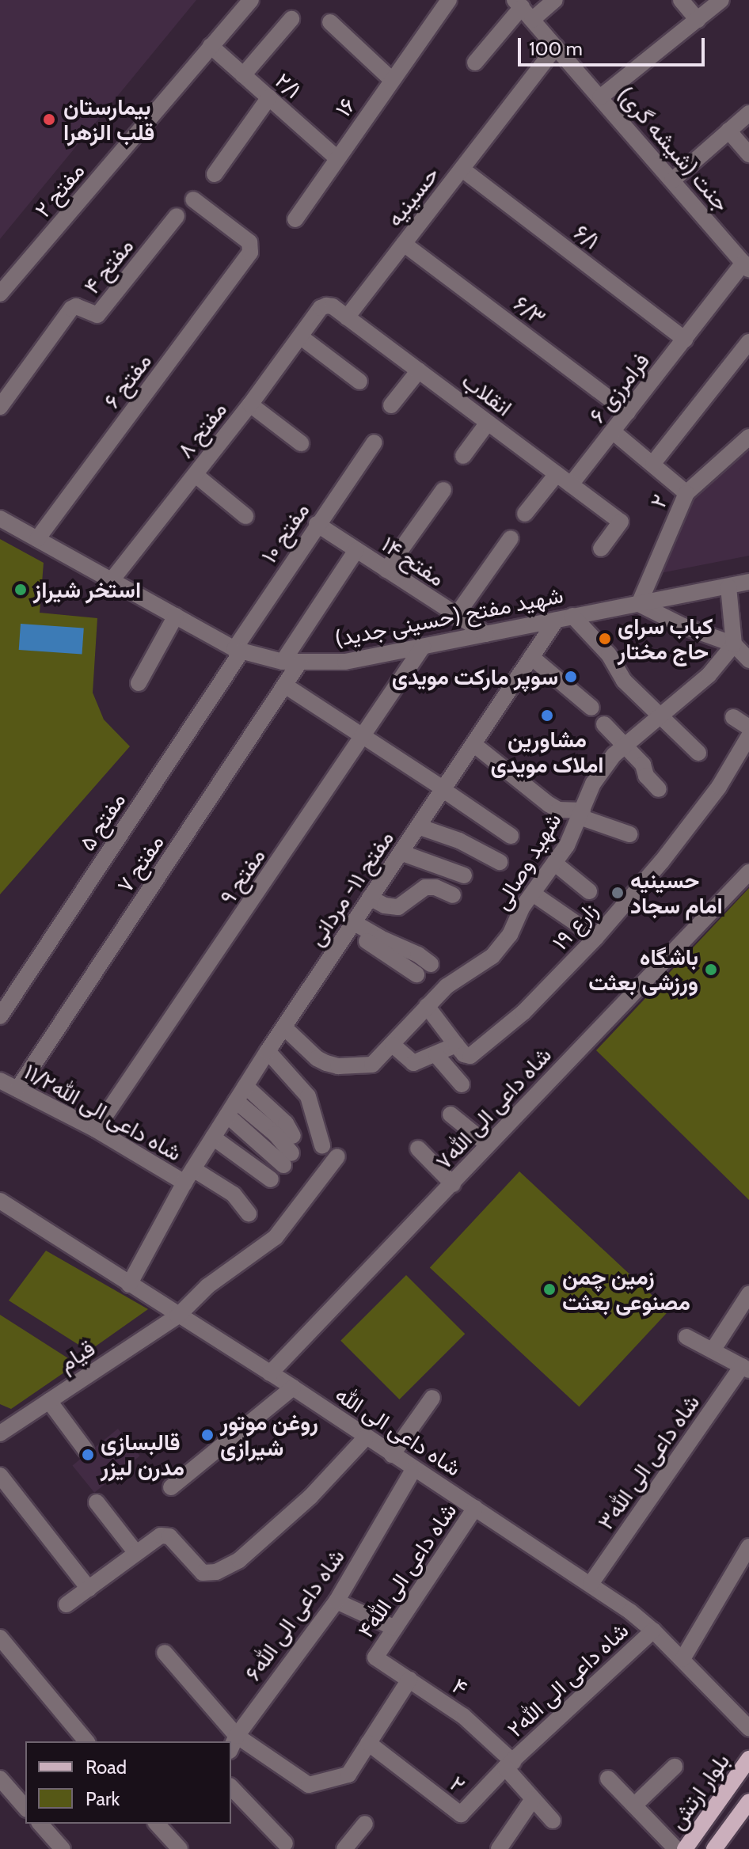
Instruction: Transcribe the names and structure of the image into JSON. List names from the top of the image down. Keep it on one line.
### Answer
{"streets":{"main road":["بلوار ارتش"],"street":["۲/۱","۱۶","جنت (شیشه گری)","مفتح ۲","حسینیه","۶/۱","مفتح ۴","۶/۳","مفتح ۶","فرامرزی ۶","انقلاب","مفتح ۸","۲","مفتح ۱۰","مفتح ۱۴","شهید مفتح (حسینی جدید)","مفتح ۵","شهید وصالی","مفتح ۷","مفتح ۹","مفتح ۱۱- مردانی","۱۹ زارع","شاه داعی الی الله۷","۱۱/۲شاه داعی الی الله","قیام","شاه داعی الی الله","شاه داعی الی الله۳","شاه داعی الی الله۴","شاه داعی الی الله۶","شاه داعی الی الله۲","۴"]},"crossings":[["۲/۱","۱۶"],["۲/۱","مفتح ۲"],["جنت (شیشه گری)","حسینیه"],["جنت (شیشه گری)","فرامرزی ۶"],["حسینیه","۶/۱"],["حسینیه","۶/۳"],["حسینیه","انقلاب"],["۶/۱","فرامرزی ۶"],["۶/۳","فرامرزی ۶"],["مفتح ۶","شهید مفتح (حسینی جدید)"],["فرامرزی ۶","انقلاب"],["انقلاب","مفتح ۸"],["مفتح ۸","شهید مفتح (حسینی جدید)"],["۲","شهید مفتح (حسینی جدید)"],["۲","شاه داعی الی الله۲"],["۲","۴"],["مفتح ۱۰","مفتح ۱۴"],["مفتح ۱۰","شهید مفتح (حسینی جدید)"],["مفتح ۱۰","مفتح ۵"],["مفتح ۱۴","شهید مفتح (حسینی جدید)"],["شهید مفتح (حسینی جدید)","مفتح ۵"],["شهید مفتح (حسینی جدید)","مفتح ۷"],["شهید مفتح (حسینی جدید)","مفتح ۹"],["شهید مفتح (حسینی جدید)","مفتح ۱۱- مردانی"],["شهید وصالی","مفتح ۱۱- مردانی"],["مفتح ۷","۱۱/۲شاه داعی الی الله"],["مفتح ۹","۱۱/۲شاه داعی الی الله"],["مفتح ۱۱- مردانی","۱۱/۲شاه داعی الی الله"],["مفتح ۱۱- مردانی","شاه داعی الی الله"],["شاه داعی الی الله۷","شاه داعی الی الله"],["قیام","شاه داعی الی الله"],["شاه داعی الی الله","شاه داعی الی الله۳"],["شاه داعی الی الله","شاه داعی الی الله۴"],["شاه داعی الی الله","شاه داعی الی الله۶"],["شاه داعی الی الله","شاه داعی الی الله۲"],["شاه داعی الی الله۴","۴"],["شاه داعی الی الله۲","۴"]],"places":["بیمارستان قلب الزهرا","استخر شیراز","کباب سرای حاج مختار","سوپر مارکت مویدی","مشاورین املاک مویدی","حسینیه امام سجاد","باشگاه ورزشی بعثت","زمین چمن مصنوعی بعثت","روغن موتور شیرازی","قالبسازی مدرن لیزر"],"legend":["Road","Park"],"scale_bar":"100 m"}
